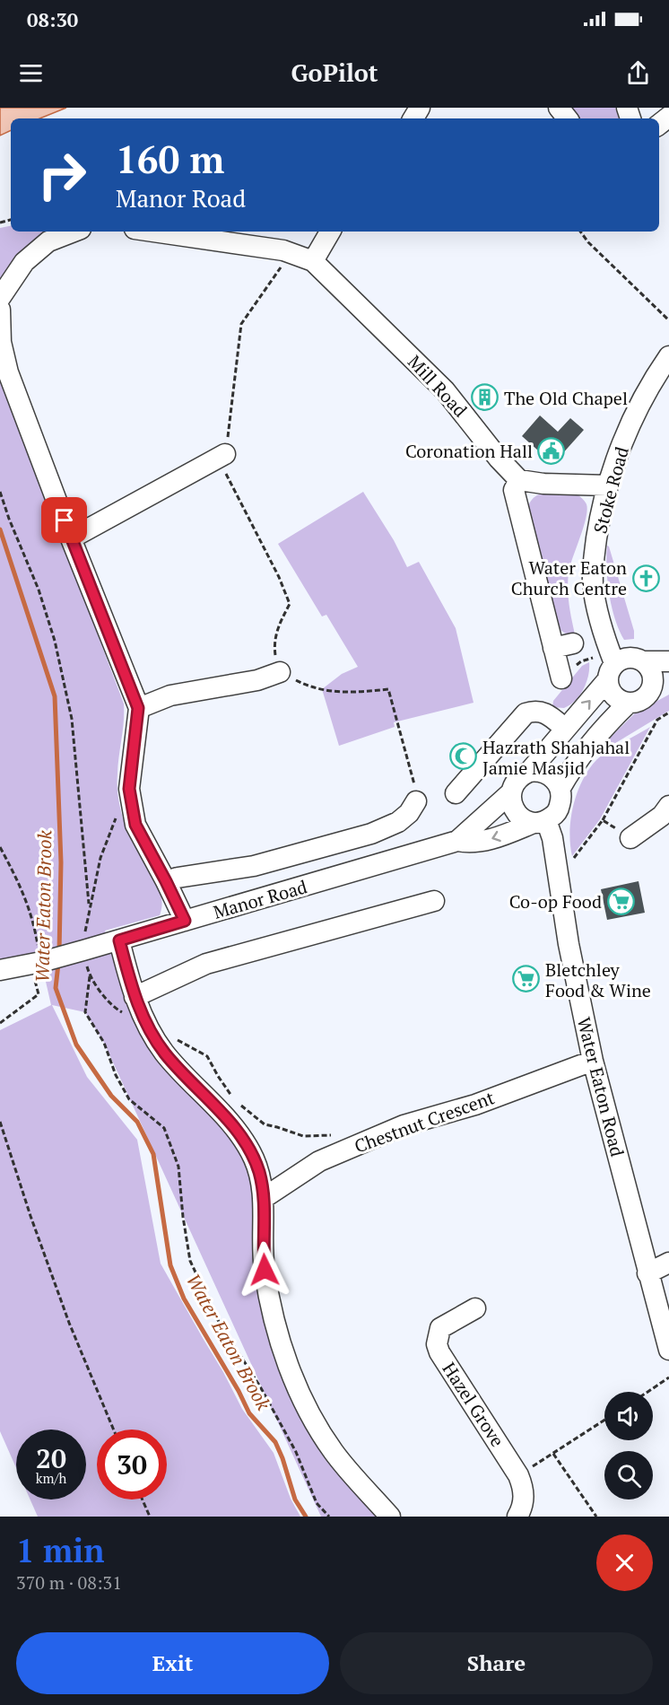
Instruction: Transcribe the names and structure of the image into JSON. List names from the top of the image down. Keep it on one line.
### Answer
{"streets":{"street":["Mill Road","Stoke Road","Manor Road","Water Eaton Road","Chestnut Crescent","Hazel Grove"]},"crossings":[["Manor Road","Water Eaton Road"],["Water Eaton Road","Chestnut Crescent"]],"water":["Water Eaton Brook"],"places":{"building":["The Old Chapel"],"public building":["Coronation Hall"],"church":["Water Eaton Church Centre"],"mosque":["Hazrath Shahjahal Jamie Masjid"],"supermarket":["Co-op Food","Bletchley Food & Wine"]},"page":{"status":"08:30","header":"GoPilot","turn":["160 m","Manor Road"],"speed":"20 km/h","limit":"30","heading":["1 min","370 m · 08:31"],"buttons":["Exit","Share"]}}
